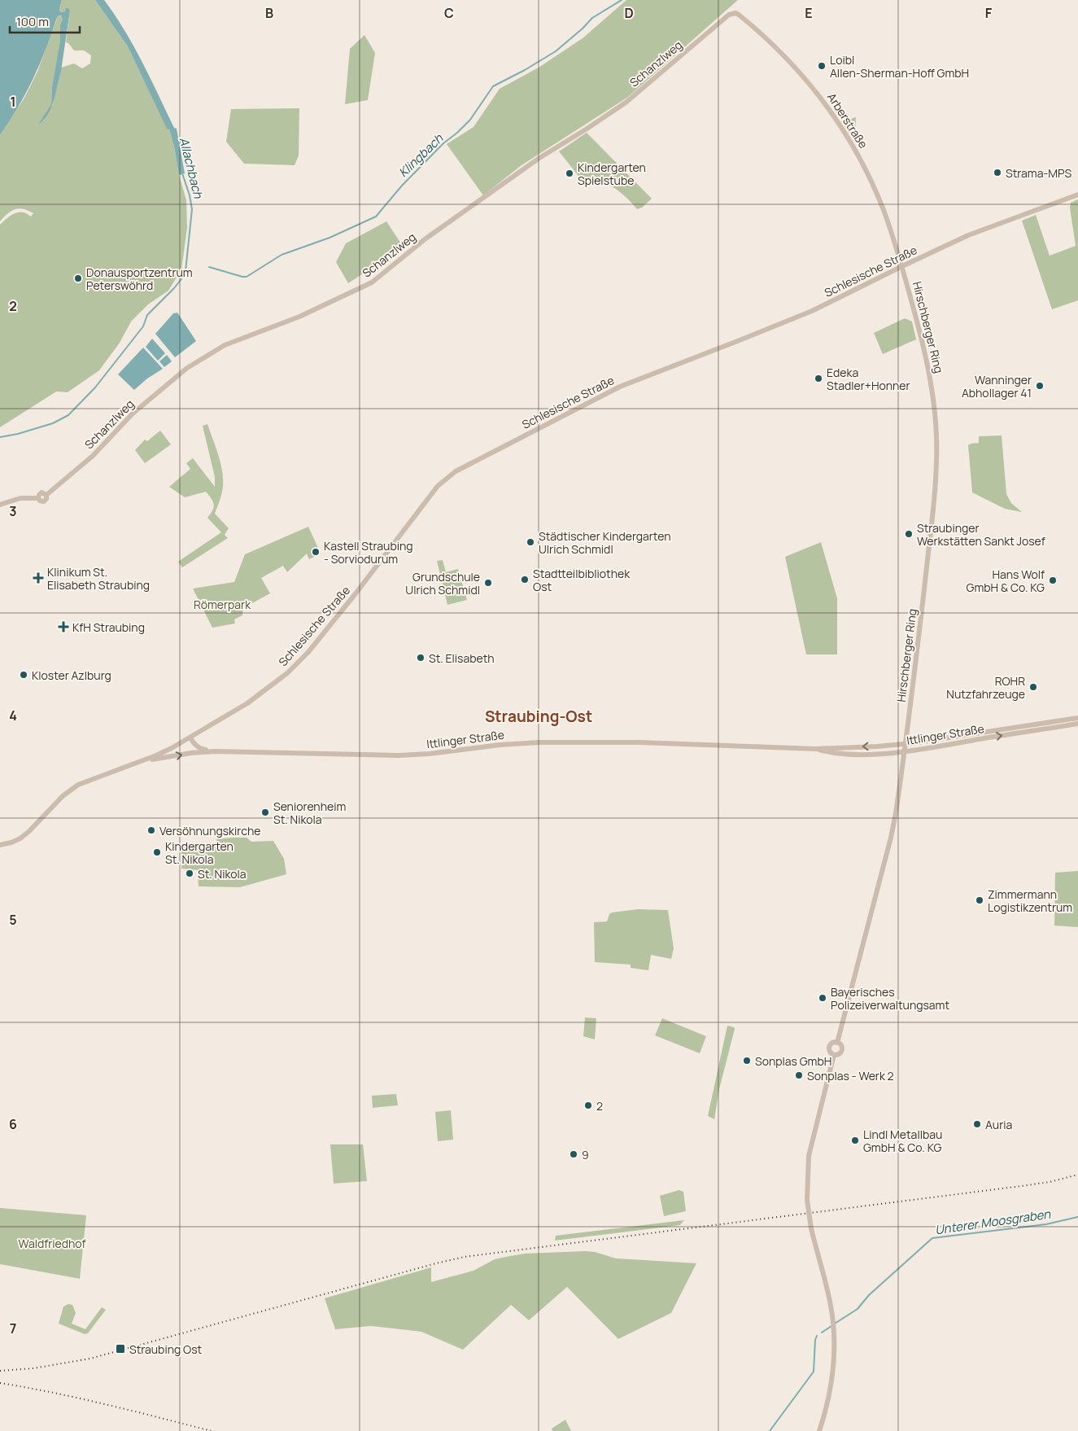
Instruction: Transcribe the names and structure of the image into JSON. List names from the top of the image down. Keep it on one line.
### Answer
{"streets":{"street":["Schanzlweg","Arberstraße","Schlesische Straße","Hirschberger Ring","Ittlinger Straße"]},"crossings":[["Schanzlweg","Arberstraße"],["Arberstraße","Schlesische Straße"],["Arberstraße","Hirschberger Ring"],["Schlesische Straße","Hirschberger Ring"],["Schlesische Straße","Ittlinger Straße"],["Hirschberger Ring","Ittlinger Straße"]],"districts":["Straubing-Ost"],"water":["Klingbach","Allachbach","Unterer Moosgraben"],"parks":["Römerpark","Waldfriedhof"],"places":{"other":["Loibl Allen-Sherman-Hoff GmbH","Strama-MPS","Kindergarten Spielstube","Donausportzentrum Peterswöhrd","Edeka Stadler+Honner","Wanninger Abhollager 41","Straubinger Werkstätten Sankt Josef","Städtischer Kindergarten Ulrich Schmidl","Kastell Straubing - Sorviodurum","Stadtteilbibliothek Ost","Hans Wolf GmbH & Co. KG","Grundschule Ulrich Schmidl","St. Elisabeth","Kloster Azlburg","ROHR Nutzfahrzeuge","Seniorenheim St. Nikola","Versöhnungskirche","Kindergarten St. Nikola","St. Nikola","Zimmermann Logistikzentrum","Bayerisches Polizeiverwaltungsamt","Sonplas GmbH","Sonplas - Werk 2","2","Auria","Lindl Metallbau GmbH & Co. KG","9"],"health":["Klinikum St. Elisabeth Straubing","KfH Straubing"],"transit":["Straubing Ost"]},"scale_bar":"100 m","grid":{"columns":["B","C","D","E","F"],"rows":["1","2","3","4","5","6","7"]}}
